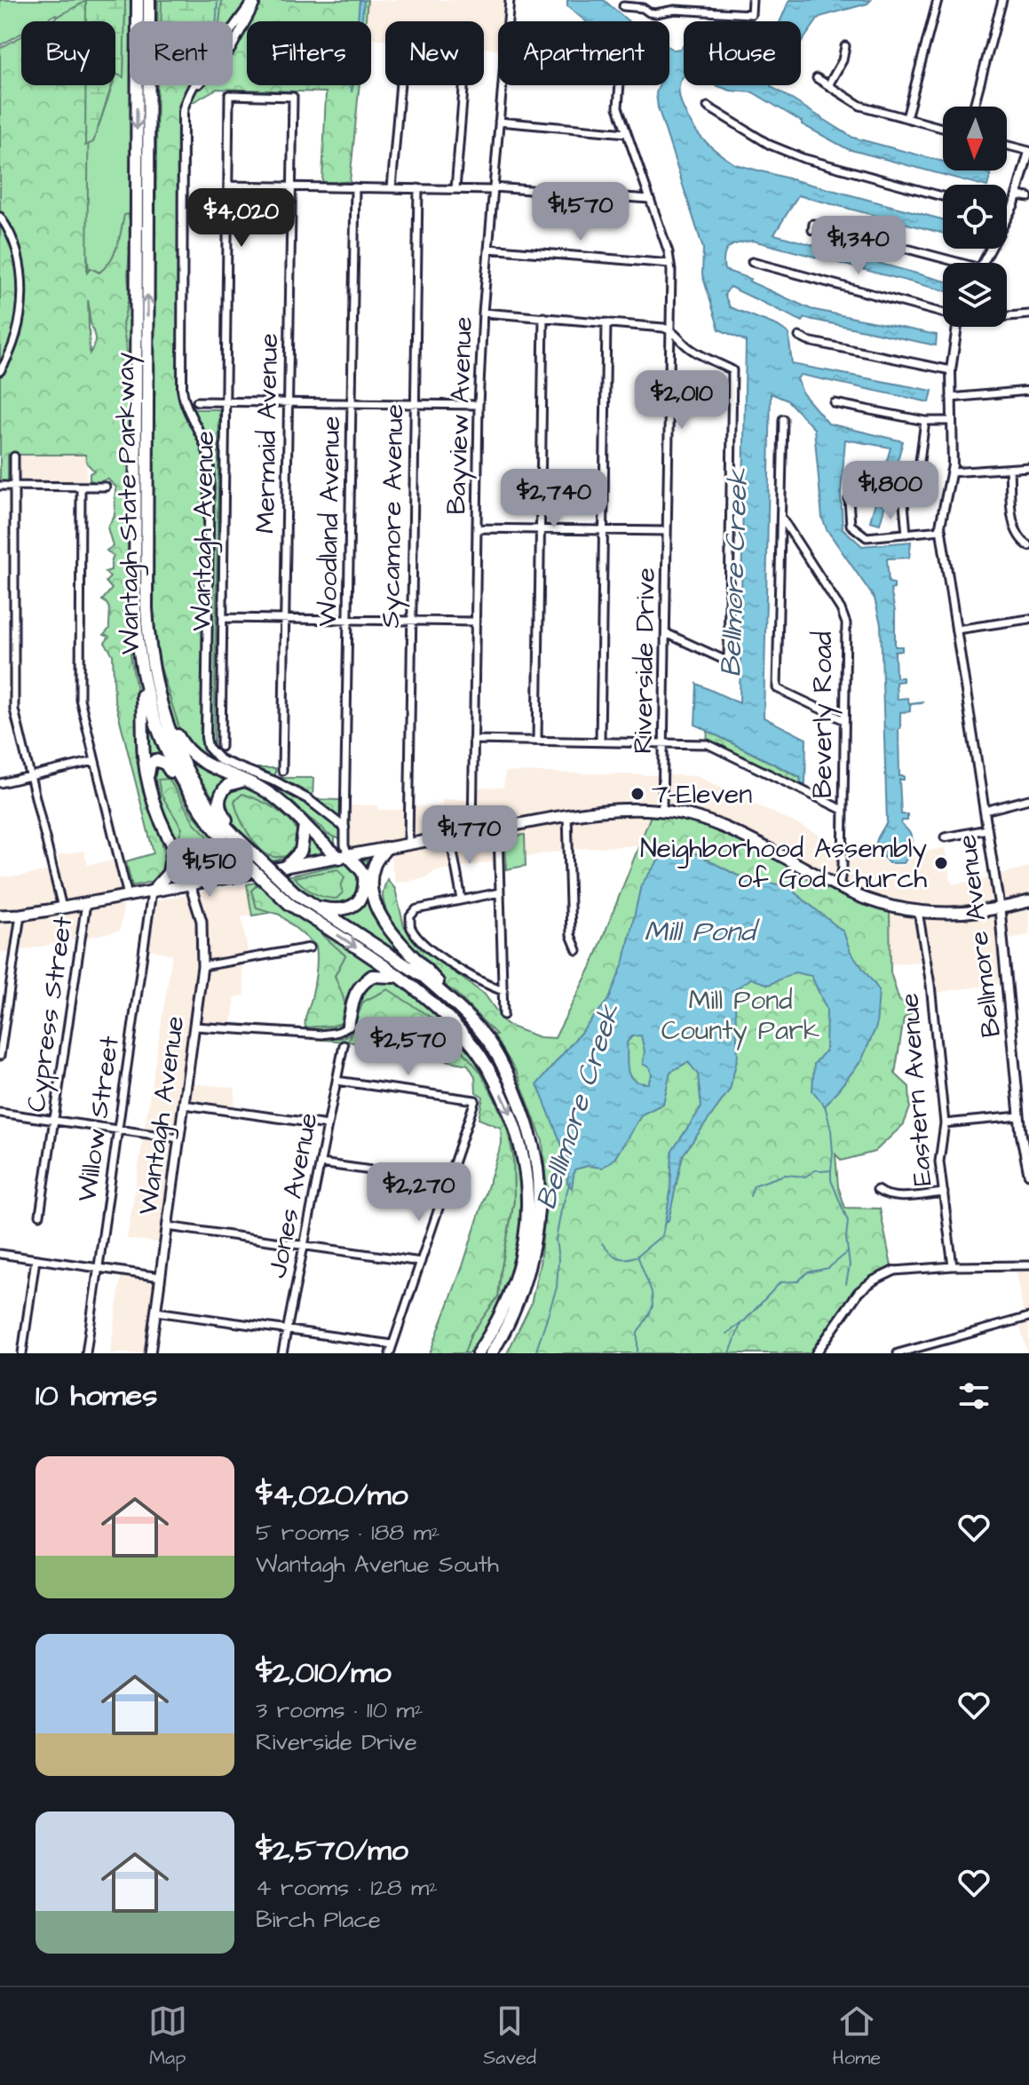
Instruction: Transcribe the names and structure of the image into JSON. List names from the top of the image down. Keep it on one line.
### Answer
{"streets":{"highway":["Wantagh State Parkway"],"main road":["Wantagh Avenue","Bellmore Avenue"],"street":["Bayview Avenue","Mermaid Avenue","Sycamore Avenue","Woodland Avenue","Riverside Drive","Beverly Road","Cypress Street","Eastern Avenue","Willow Street","Jones Avenue"]},"crossings":[["Mermaid Avenue","Wantagh Avenue"]],"water":["Bellmore Creek","Mill Pond","Belllmore Creek"],"parks":["Mill Pond County Park"],"places":["7-Eleven","Neighborhood Assembly of God Church"],"north":"bottom","page":{"chip":["Buy","Rent","Filters","New","Apartment","House"],"price":["$1,570","$4,020","$1,340","$2,010","$1,800","$2,740","$1,770","$1,510","$2,570","$2,270"],"heading":"10 homes","list":[{"name":"$4,020/mo","note":"5 rooms · 188 m² · Wantagh Avenue South"},{"name":"$2,010/mo","note":"3 rooms · 110 m² · Riverside Drive"},{"name":"$2,570/mo","note":"4 rooms · 128 m² · Birch Place"}],"tabs":["Map","Saved","Home"]}}
